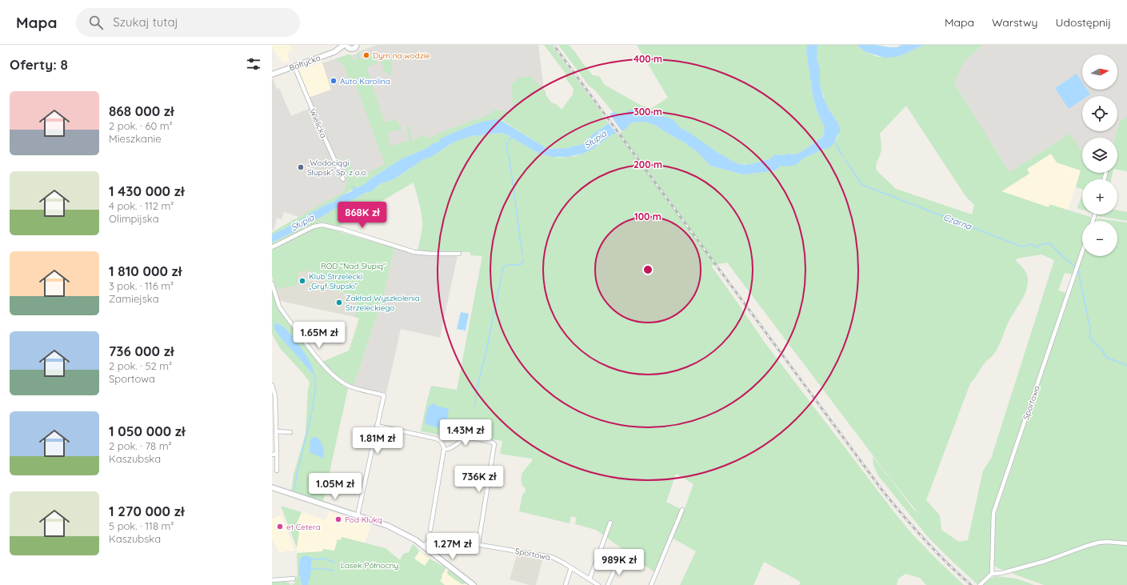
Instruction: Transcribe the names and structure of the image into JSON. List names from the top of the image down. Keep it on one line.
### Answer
{"streets":{"main road":["Bałtycka"],"street":["Wielicka","Sportowa"]},"crossings":[["Bałtycka","Wielicka"]],"water":["Słupia","Czarna"],"parks":["ROD \"Nad Słupią\"","Lasek Północny"],"places":["Dym na wodzie","Auto Karolina","„Wodociągi Słupsk” Sp. z o.o.","Klub Strzelecki „Gryf Słupski”","Zakład Wyszkolenia Strzeleckiego","Pod Kluką","et Cetera"],"north":"right","page":{"header":"Mapa","search":"Szukaj tutaj","nav":["Mapa","Warstwy","Udostępnij"],"heading":"Oferty: 8","map_buttons":["+","−"],"list":[{"name":"868 000 zł","note":"2 pok. · 60 m² · Mieszkanie"},{"name":"1 430 000 zł","note":"4 pok. · 112 m² · Olimpijska"},{"name":"1 810 000 zł","note":"3 pok. · 116 m² · Zamiejska"},{"name":"736 000 zł","note":"2 pok. · 52 m² · Sportowa"},{"name":"1 050 000 zł","note":"2 pok. · 78 m² · Kaszubska"},{"name":"1 270 000 zł","note":"5 pok. · 118 m² · Kaszubska"}],"price":["868K zł","1.65M zł","1.43M zł","1.81M zł","736K zł","1.05M zł","1.27M zł","989K zł"]},"rings":["400 m","300 m","200 m","100 m"]}
